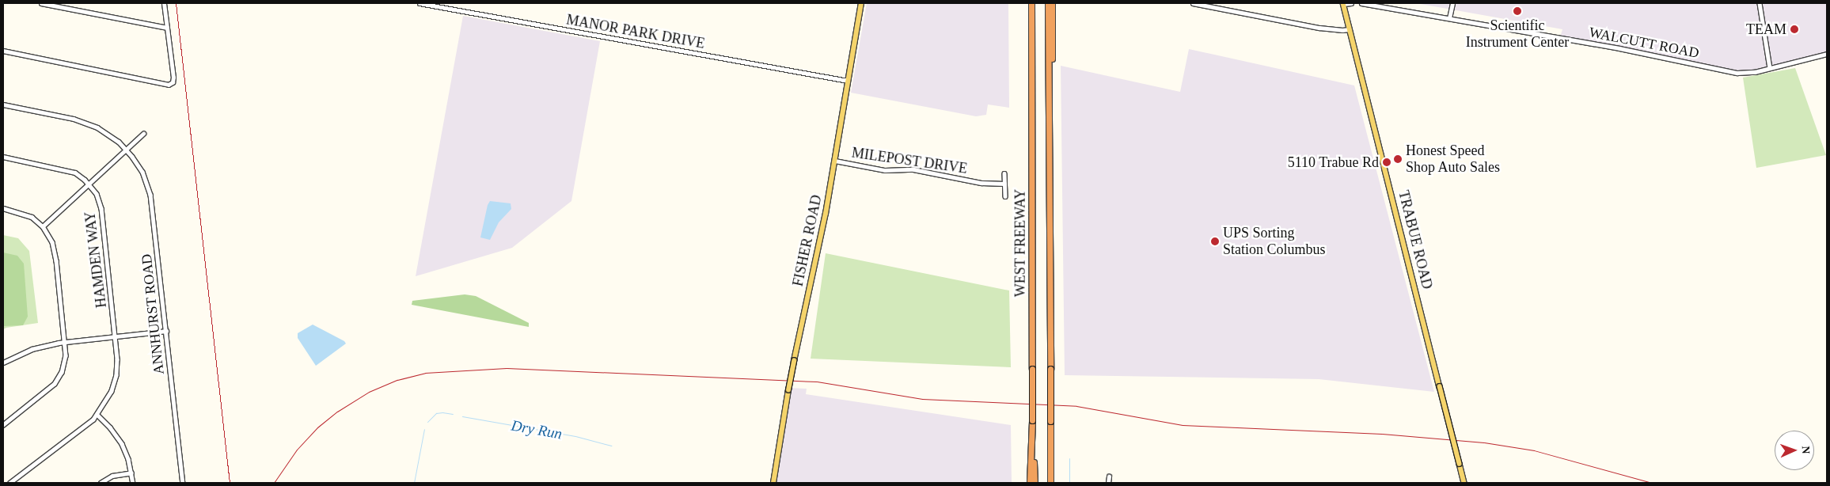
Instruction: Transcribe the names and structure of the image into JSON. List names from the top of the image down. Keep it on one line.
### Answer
{"streets":{"highway":["WEST FREEWAY"],"main road":["TRABUE ROAD","FISHER ROAD"],"street":["MANOR PARK DRIVE","WALCUTT ROAD","MILEPOST DRIVE","HAMDEN WAY","ANNHURST ROAD"]},"crossings":[["MANOR PARK DRIVE","FISHER ROAD"],["MILEPOST DRIVE","FISHER ROAD"]],"water":["Dry Run"],"places":["Scientific Instrument Center","TEAM","Honest Speed Shop Auto Sales","5110 Trabue Rd","UPS Sorting Station Columbus"],"north":"right"}
